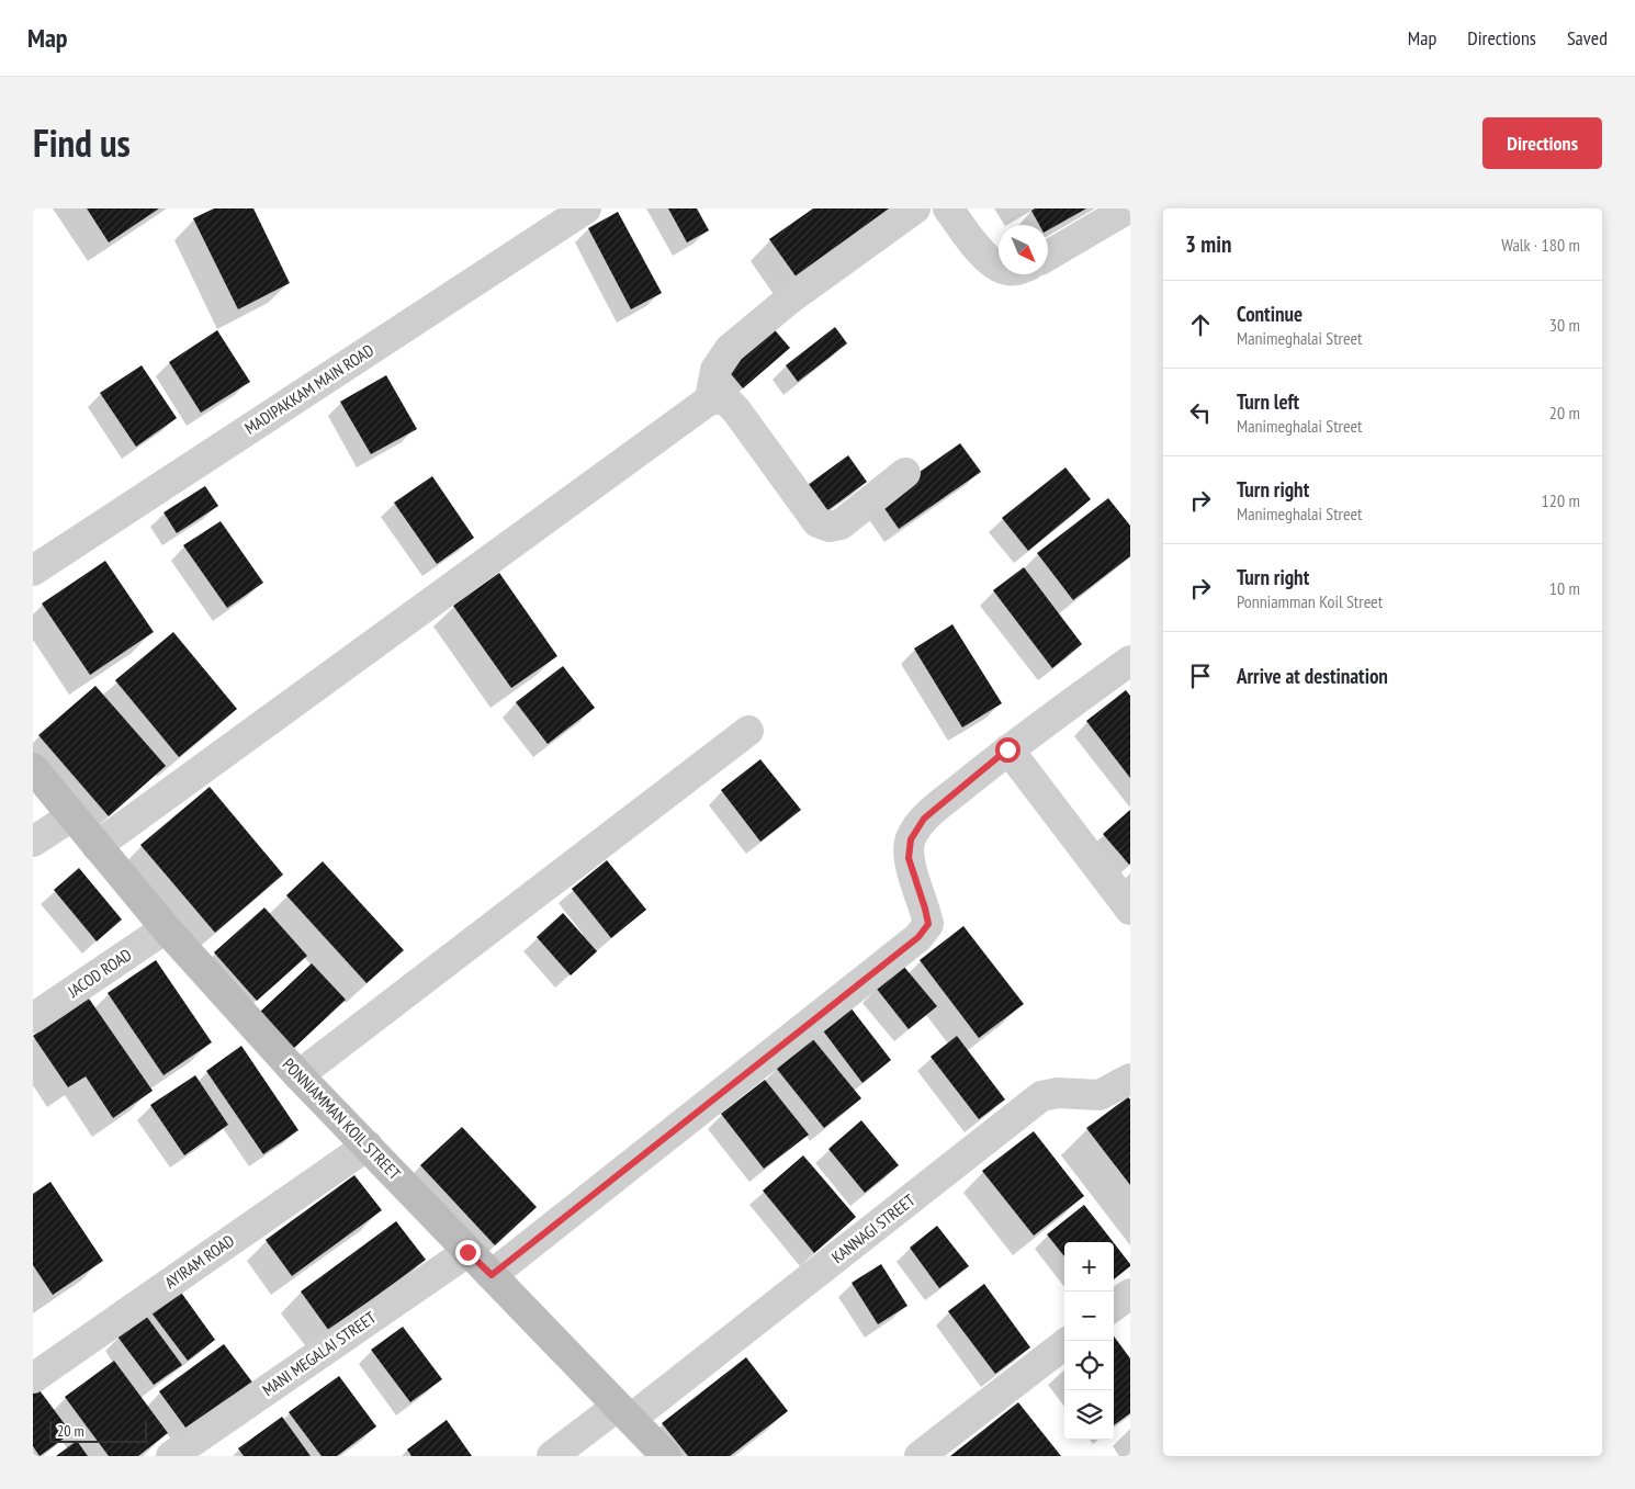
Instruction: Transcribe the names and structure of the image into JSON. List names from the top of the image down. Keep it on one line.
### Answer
{"streets":{"street":["MADIPAKKAM MAIN ROAD","JACOD ROAD","PONNIAMMAN KOIL STREET","KANNAGI STREET","AYIRAM ROAD","MANI MEGALAI STREET"]},"crossings":[["JACOD ROAD","PONNIAMMAN KOIL STREET"],["PONNIAMMAN KOIL STREET","KANNAGI STREET"],["PONNIAMMAN KOIL STREET","AYIRAM ROAD"],["PONNIAMMAN KOIL STREET","MANI MEGALAI STREET"]],"scale_bar":"20 m","north":"bottom right","page":{"header":"Map","nav":["Map","Directions","Saved"],"title":"Find us","buttons":"Directions","heading":["3 min","Walk · 180 m"],"list":[["Continue","Manimeghalai Street","30 m"],["Turn left","Manimeghalai Street","20 m"],["Turn right","Manimeghalai Street","120 m"],["Turn right","Ponniamman Koil Street","10 m"],"Arrive at destination"],"map_buttons":["+","−"],"scale":"20 m"}}
